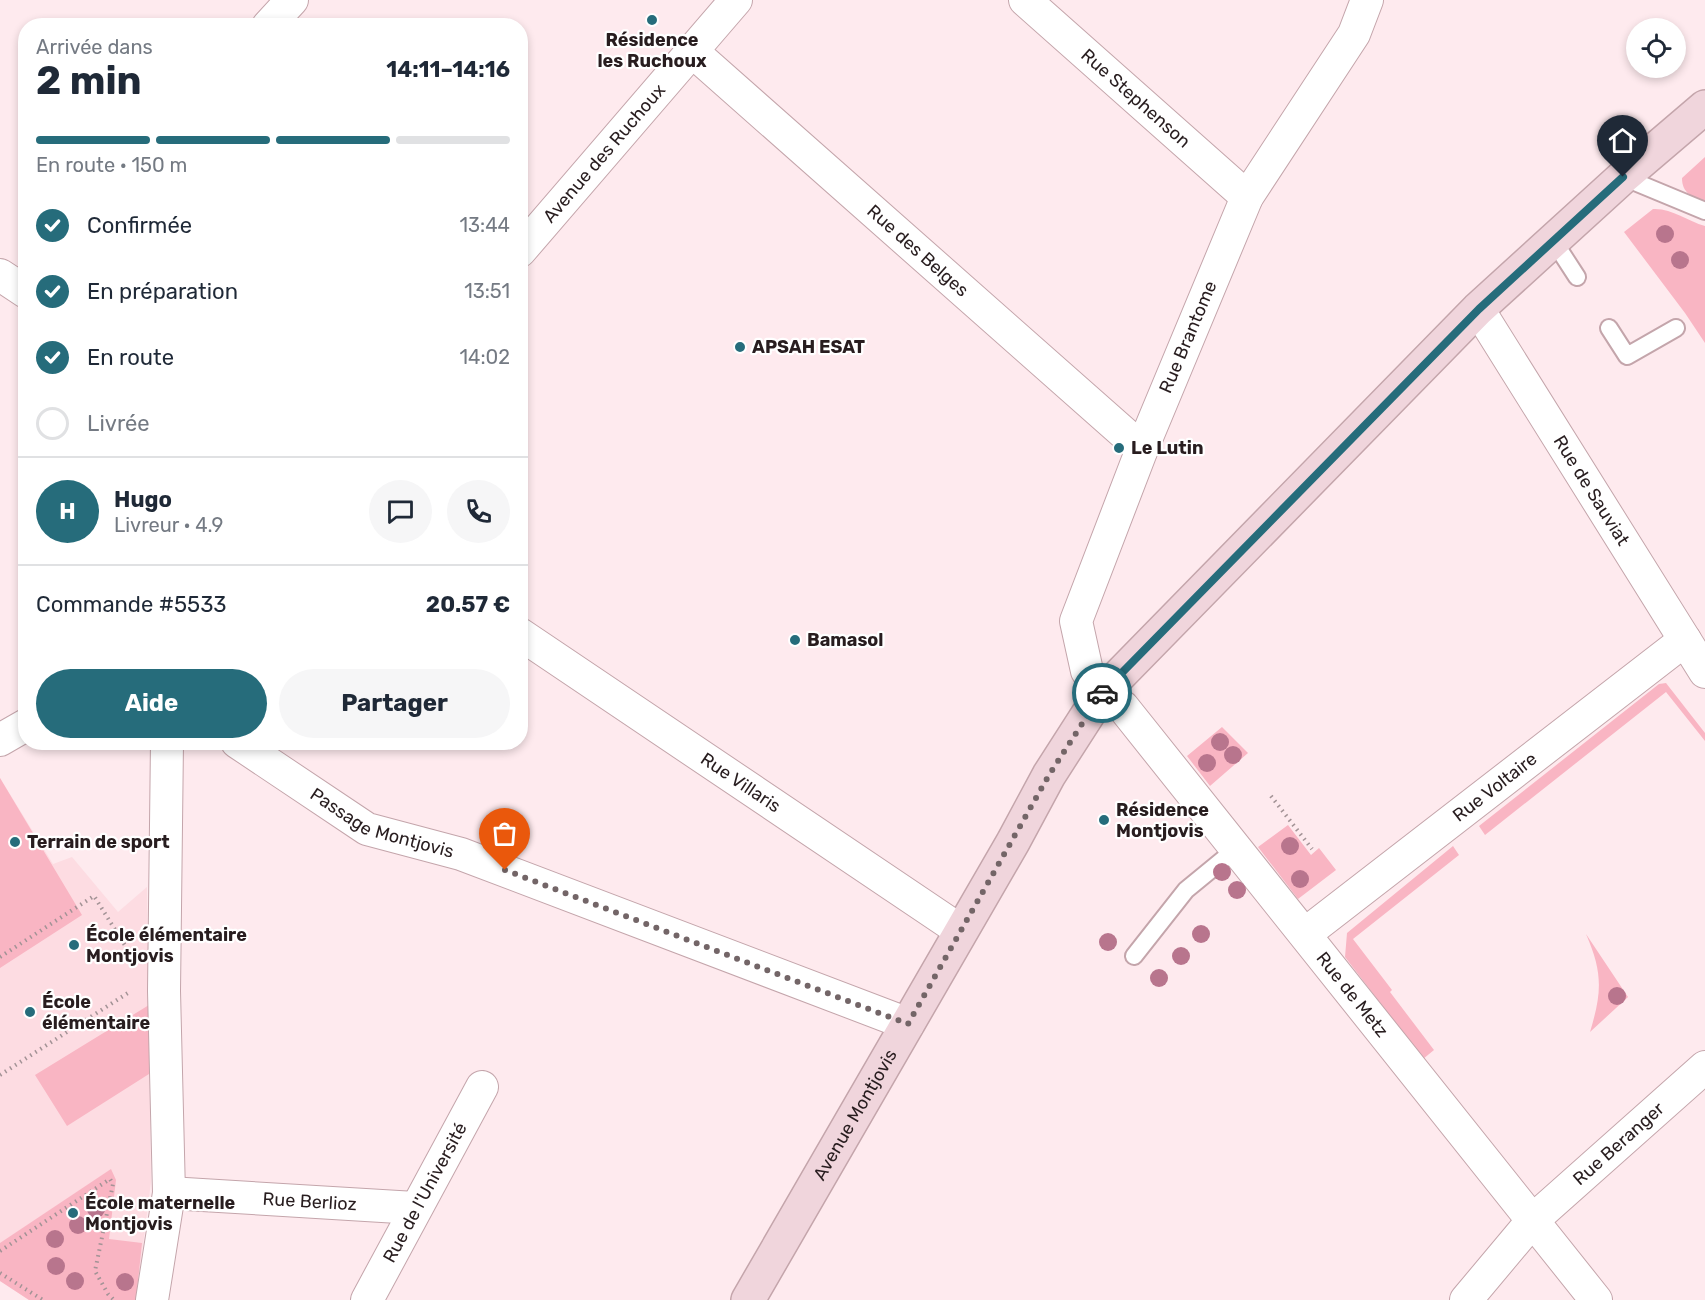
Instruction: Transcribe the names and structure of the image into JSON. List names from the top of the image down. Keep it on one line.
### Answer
{"streets":{"main road":["Avenue Montjovis"],"street":["Rue Stephenson","Avenue des Ruchoux","Rue des Belges","Rue Brantome","Rue de Sauviat","Rue Villaris","Rue Voltaire","Passage Montjovis","Rue de Metz","Rue Beranger","Rue de l'Université","Rue Berlioz"]},"crossings":[["Rue Stephenson","Rue Brantome"],["Avenue des Ruchoux","Rue des Belges"],["Rue des Belges","Rue Brantome"],["Rue Brantome","Rue de Metz"],["Rue Brantome","Avenue Montjovis"],["Rue de Sauviat","Rue Voltaire"],["Rue de Sauviat","Avenue Montjovis"],["Rue Villaris","Avenue Montjovis"],["Rue Voltaire","Rue de Metz"],["Passage Montjovis","Avenue Montjovis"],["Rue de Metz","Avenue Montjovis"],["Rue de Metz","Rue Beranger"],["Rue de l'Université","Rue Berlioz"]],"places":["Résidence les Ruchoux","APSAH ESAT","Le Lutin","Bamasol","Résidence Montjovis","Terrain de sport","École élémentaire Montjovis","École élémentaire","École maternelle Montjovis"],"page":{"heading":["2 min","Arrivée dans","14:11–14:16"],"panel":["Hugo","Livreur · 4.9","Commande #5533","20.57 €"],"bar":"En route · 150 m","list":[["Confirmée","13:44"],["En préparation","13:51"],["En route","14:02"],"Livrée"],"round":"H","buttons":["Aide","Partager"]}}
